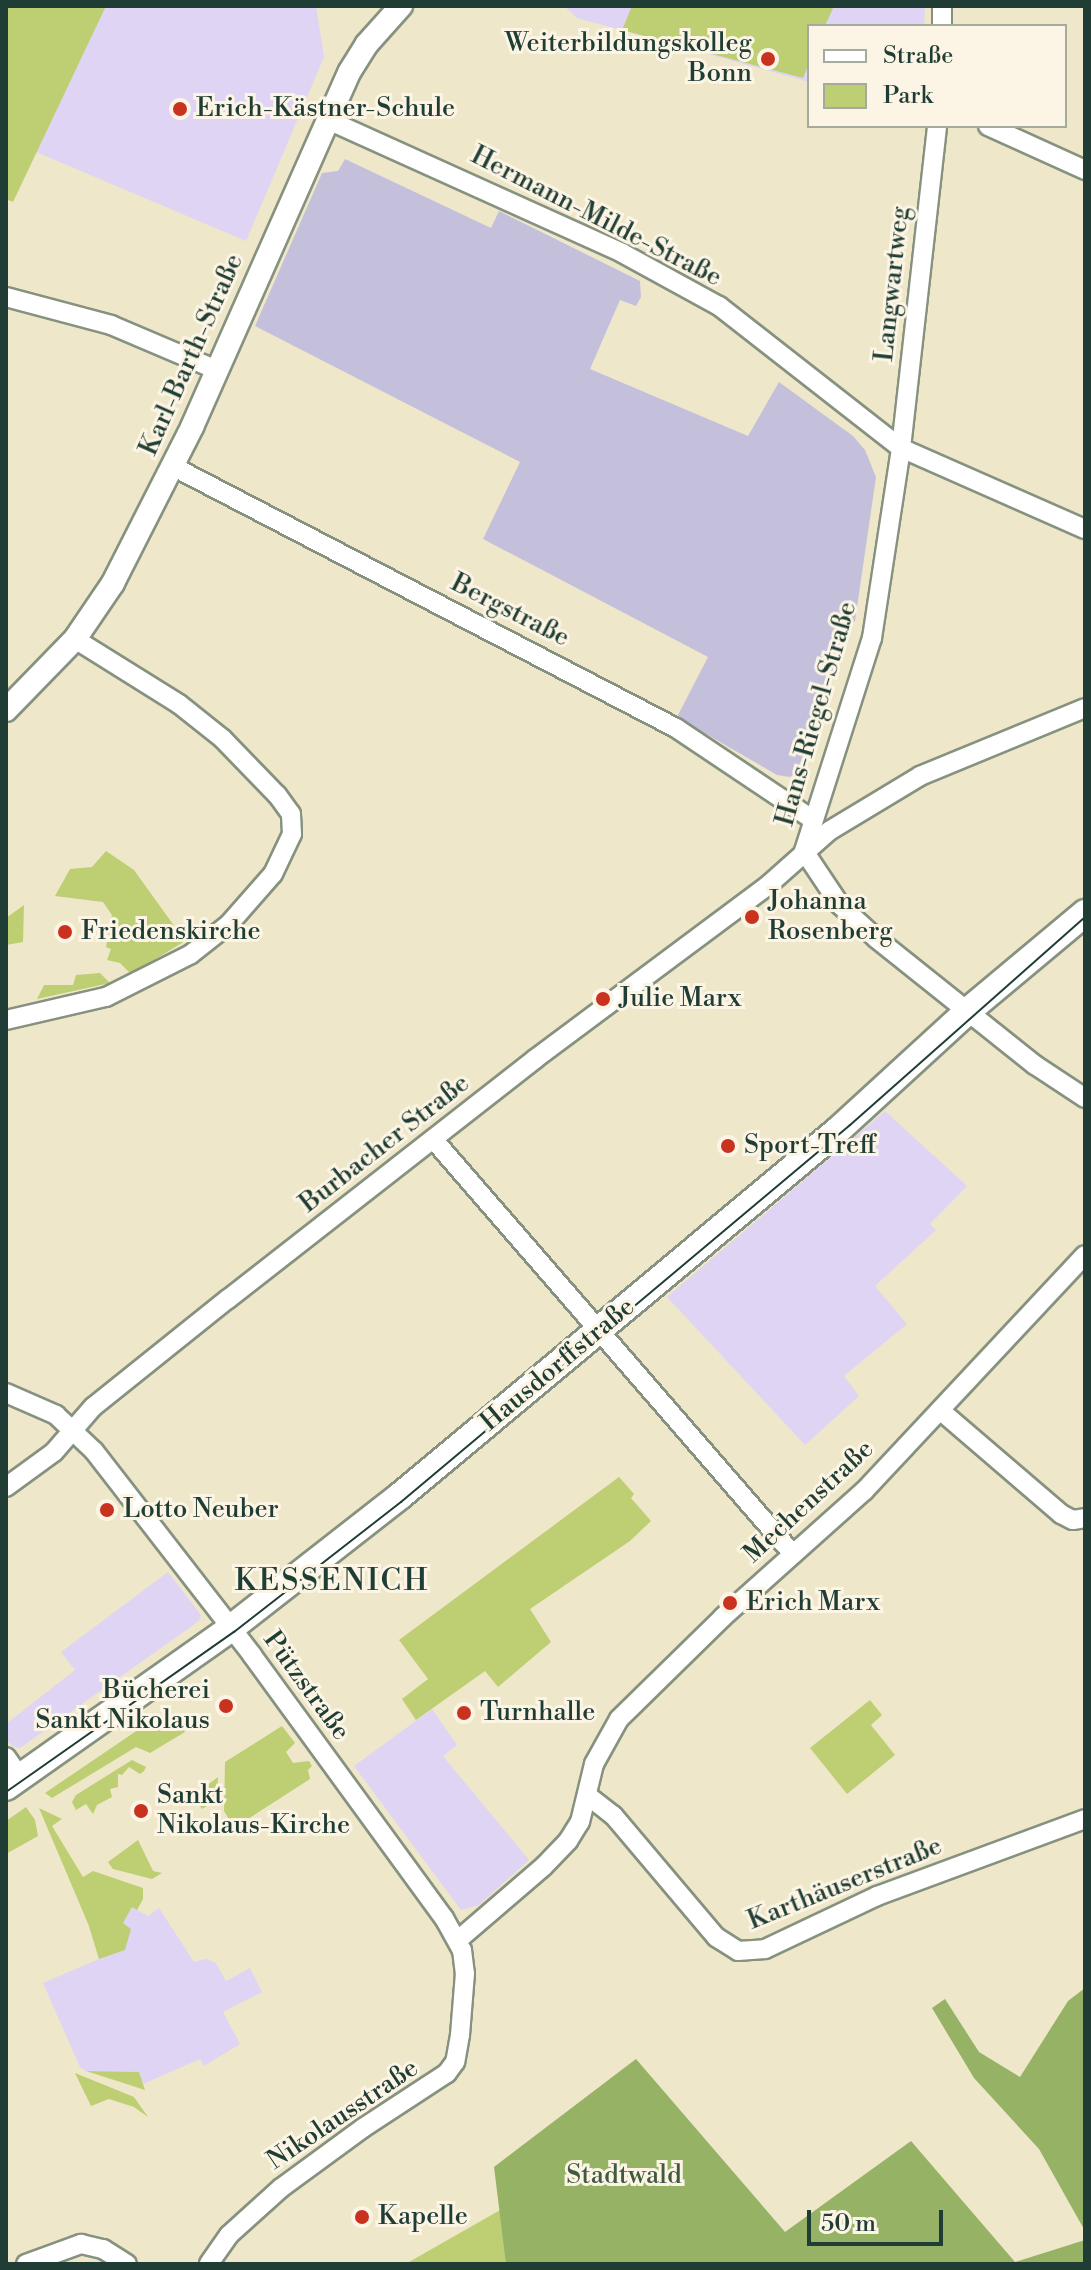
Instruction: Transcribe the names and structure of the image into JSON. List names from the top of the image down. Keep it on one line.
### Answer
{"streets":{"main road":["Hausdorffstraße"],"street":["Hermann-Milde-Straße","Langwartweg","Karl-Barth-Straße","Bergstraße","Hans-Riegel-Straße","Burbacher Straße","Mechenstraße","Pützstraße","Karthäuserstraße","Nikolausstraße"]},"crossings":[["Hermann-Milde-Straße","Langwartweg"],["Hermann-Milde-Straße","Karl-Barth-Straße"],["Hermann-Milde-Straße","Hans-Riegel-Straße"],["Langwartweg","Hans-Riegel-Straße"],["Karl-Barth-Straße","Bergstraße"],["Bergstraße","Hans-Riegel-Straße"],["Hans-Riegel-Straße","Burbacher Straße"],["Burbacher Straße","Pützstraße"],["Hausdorffstraße","Pützstraße"],["Mechenstraße","Pützstraße"],["Mechenstraße","Karthäuserstraße"],["Mechenstraße","Nikolausstraße"],["Pützstraße","Nikolausstraße"]],"districts":["KESSENICH"],"parks":["Stadtwald"],"places":["Weiterbildungskolleg Bonn","Erich-Kästner-Schule","Johanna Rosenberg","Friedenskirche","Julie Marx","Sport-Treff","Lotto Neuber","Erich Marx","Bücherei Sankt Nikolaus","Turnhalle","Sankt Nikolaus-Kirche","Kapelle"],"legend":["Straße","Park"],"scale_bar":"50 m"}
